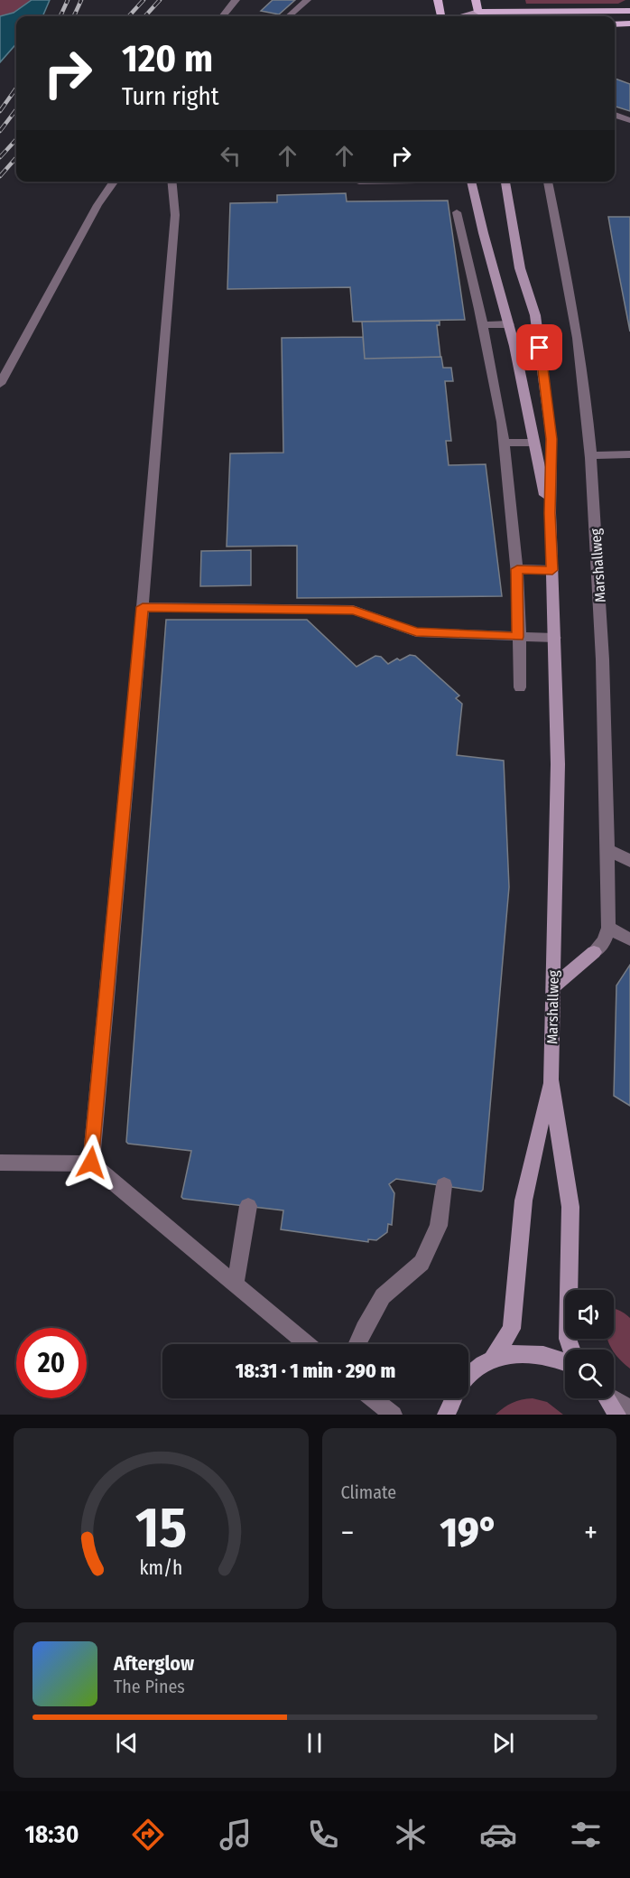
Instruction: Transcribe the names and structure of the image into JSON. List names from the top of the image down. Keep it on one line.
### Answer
{"streets":{"main road":["Marshallweg"]},"page":{"turn":["120 m","Turn right"],"limit":"20","trip":"18:31 · 1 min · 290 m","tile":"Climate","heat":["−","19°","+"],"song":["Afterglow","The Pines"],"tabs":"18:30","gauge":["15","km/h"]}}
